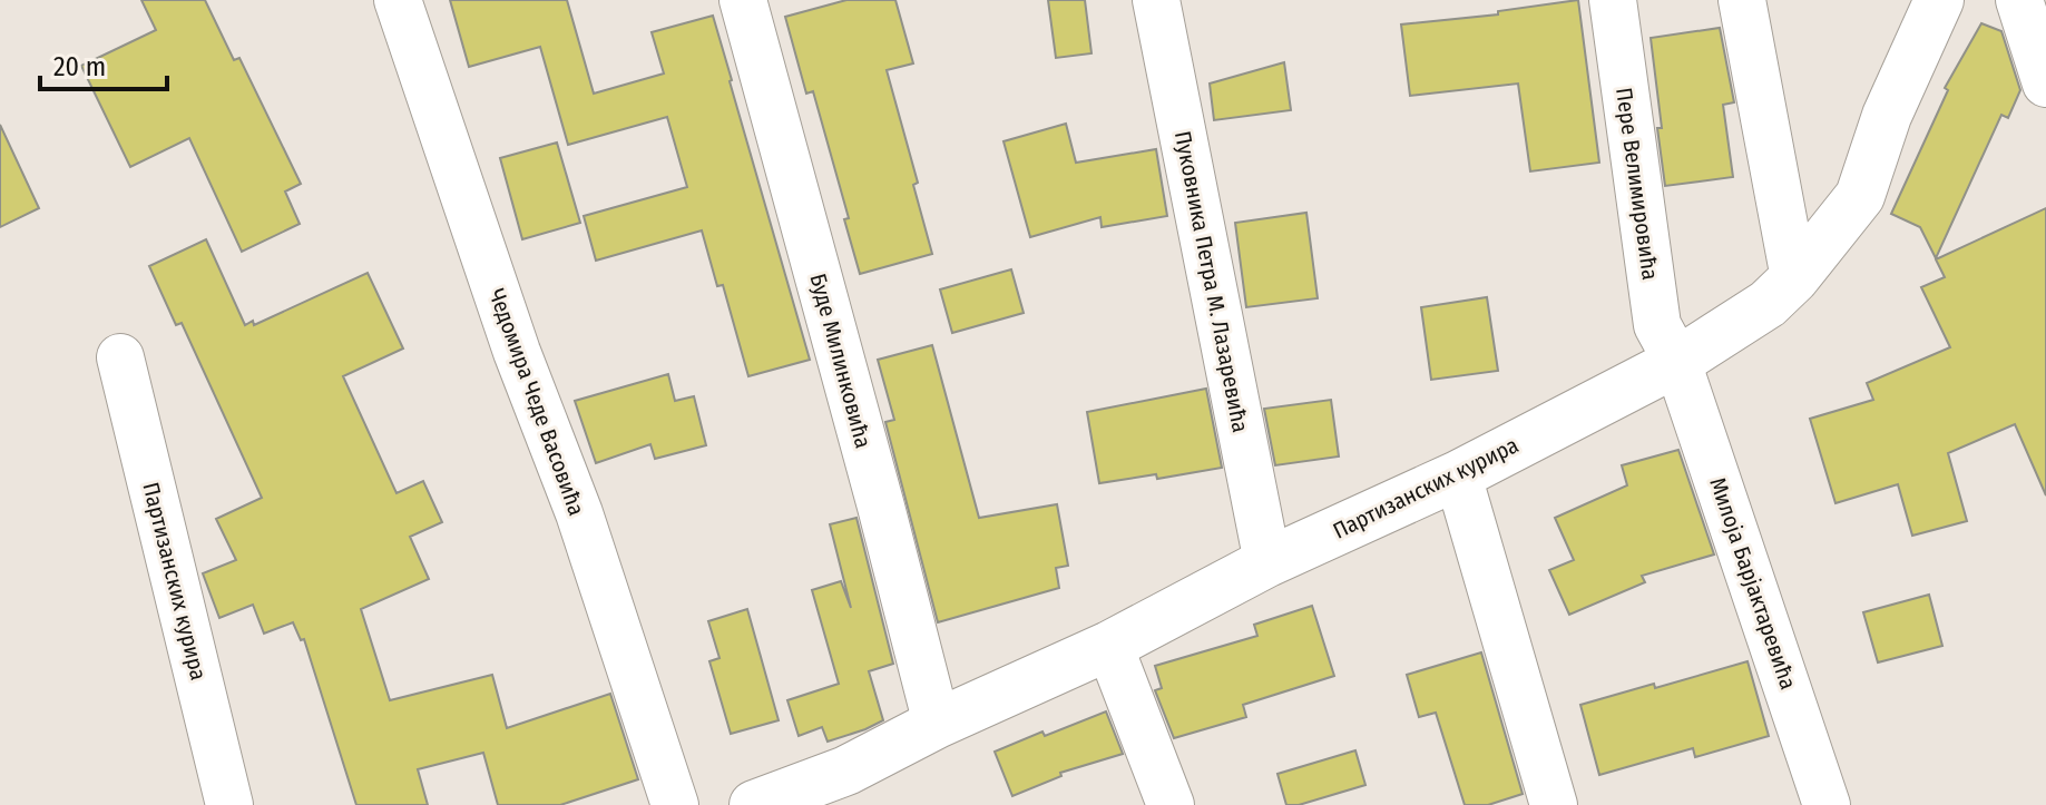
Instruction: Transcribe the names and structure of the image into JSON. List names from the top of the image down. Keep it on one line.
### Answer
{"streets":{"street":["Пере Велимировића","Пуковника Петра М. Лазаревића","Буде Милинковића","Чедомира Чеде Васовића","Партизанских курира","Милоја Барјактаревића"]},"crossings":[["Пере Велимировића","Партизанских курира"],["Пере Велимировића","Милоја Барјактаревића"],["Пуковника Петра М. Лазаревића","Партизанских курира"],["Буде Милинковића","Партизанских курира"],["Партизанских курира","Милоја Барјактаревића"]],"scale_bar":"20 m"}
